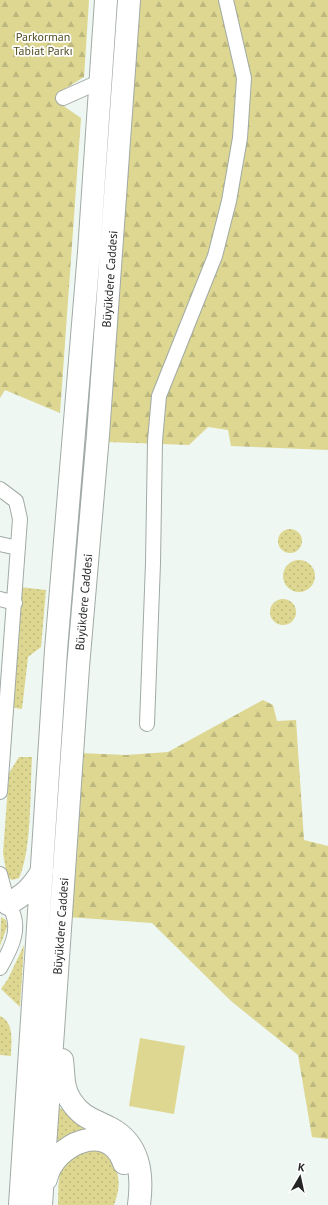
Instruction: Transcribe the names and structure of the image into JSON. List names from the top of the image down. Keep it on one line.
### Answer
{"streets":{"main road":["Büyükdere Caddesi"]},"parks":["Parkorman Tabiat Parkı"],"north":"top"}
